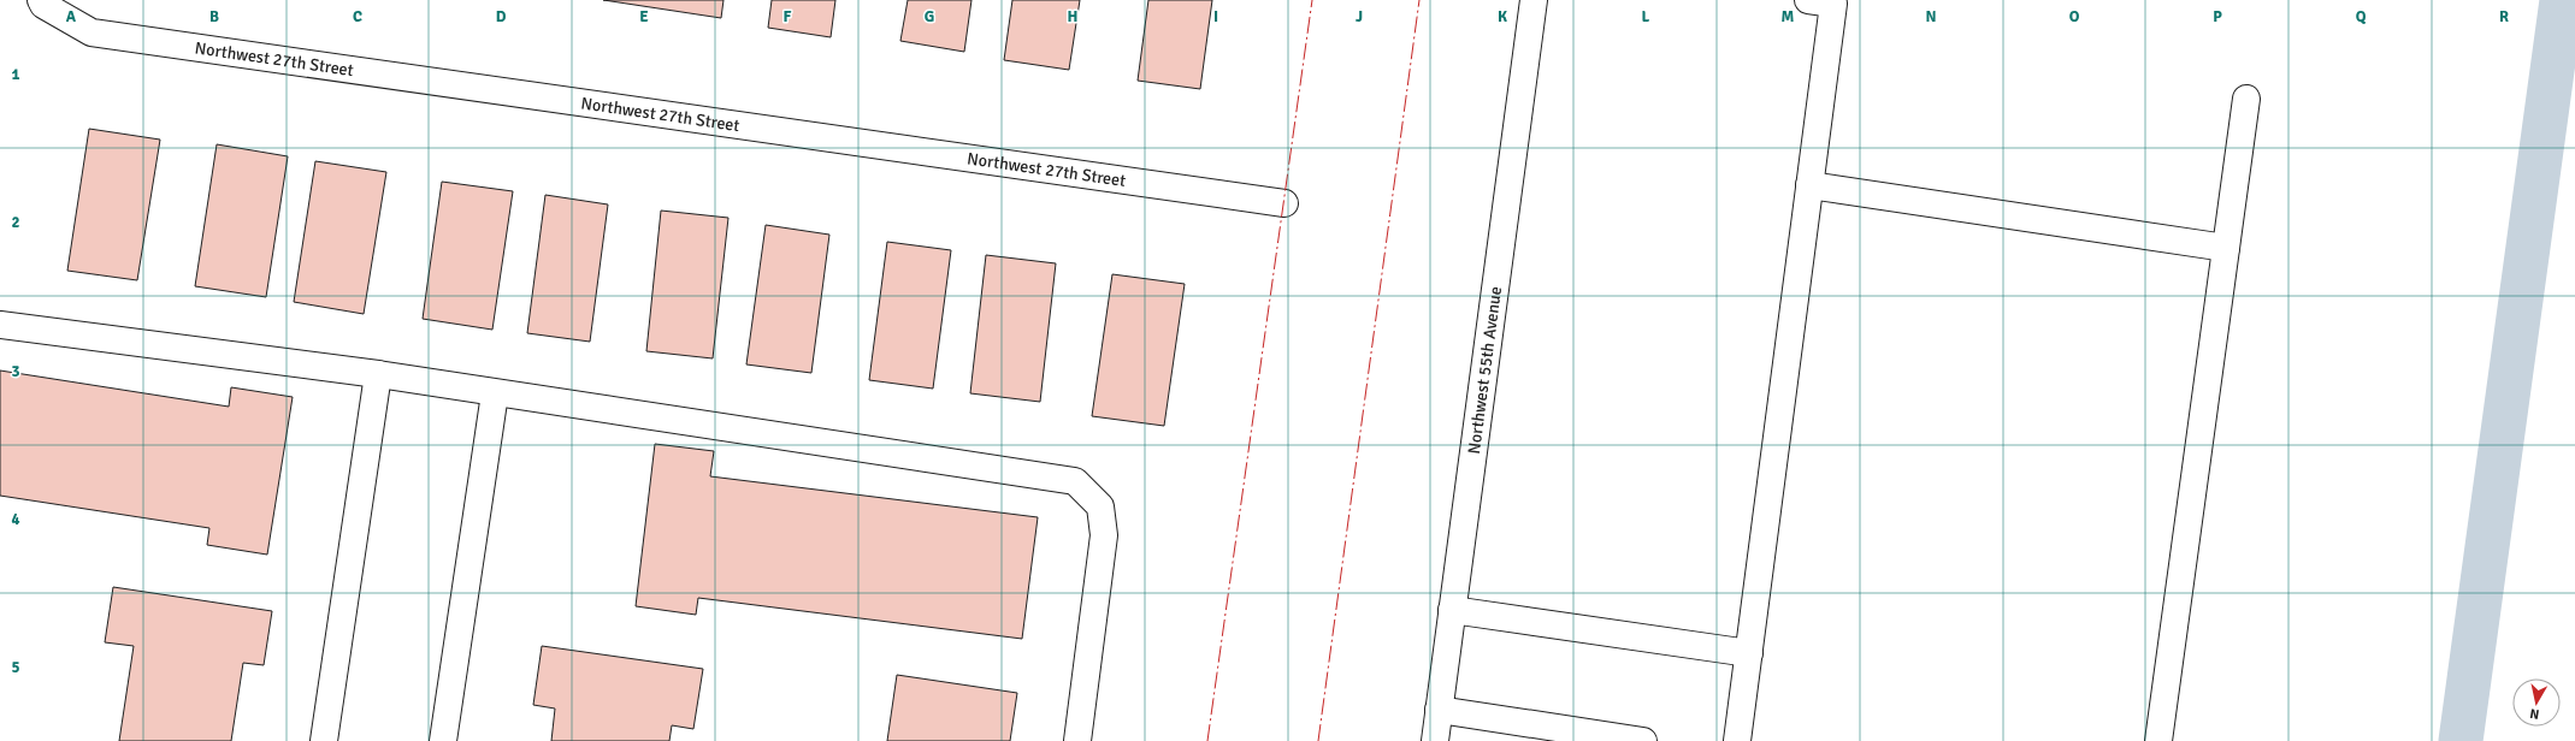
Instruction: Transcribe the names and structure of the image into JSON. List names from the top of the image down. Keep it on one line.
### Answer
{"streets":{"street":["Northwest 27th Street","Northwest 55th Avenue"]},"north":"bottom","grid":{"columns":["A","B","C","D","E","F","G","H","I","J","K","L","M","N","O","P","Q","R"],"rows":["1","2","3","4","5"]}}
